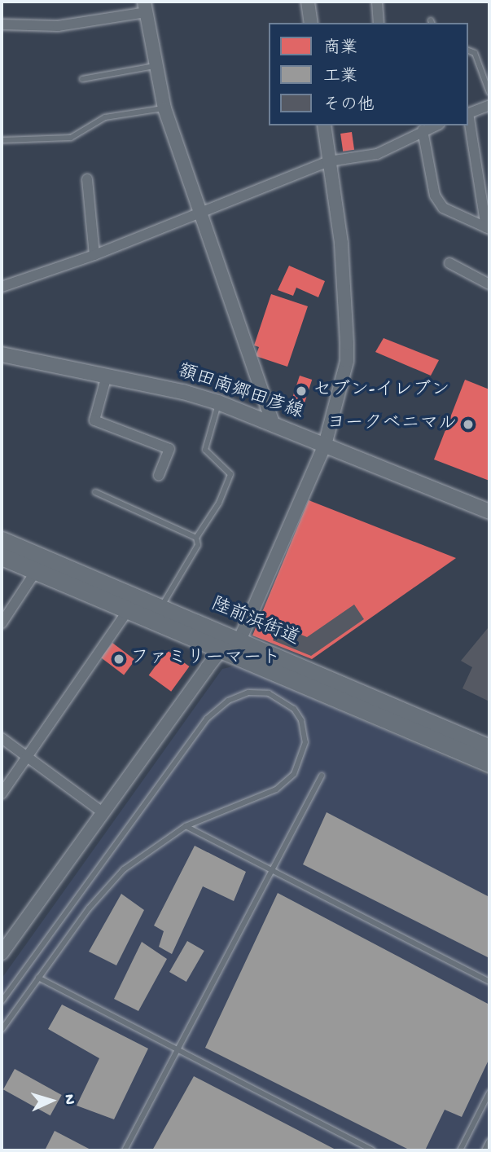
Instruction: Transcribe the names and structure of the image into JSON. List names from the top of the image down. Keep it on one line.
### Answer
{"streets":{"highway":["陸前浜街道"],"main road":["額田南郷田彦線"]},"places":["セブン-イレブン","ヨークベニマル","ファミリーマート"],"legend":["商業","工業","その他"],"north":"right"}
